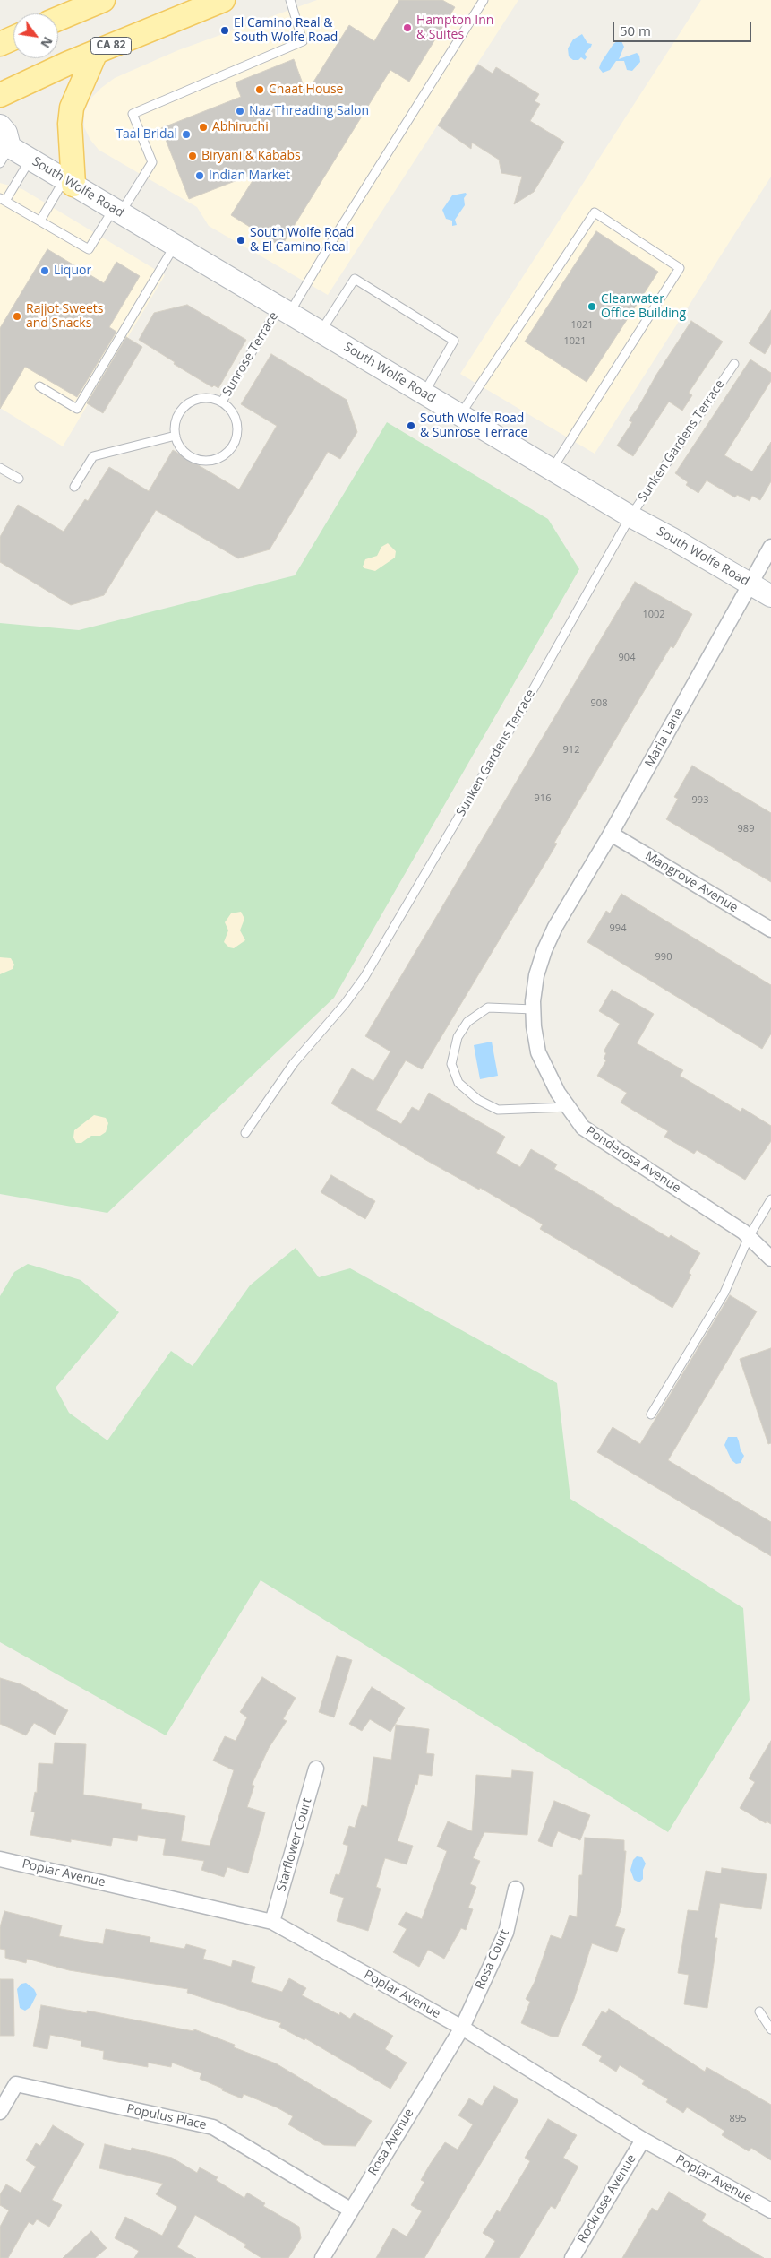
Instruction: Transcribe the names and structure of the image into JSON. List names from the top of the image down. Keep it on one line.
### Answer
{"streets":{"main road":["CA 82","South Wolfe Road"],"street":["Maria Lane","Mangrove Avenue","Ponderosa Avenue","Starflower Court","Poplar Avenue","Rosa Court","Populus Place","Rosa Avenue","Rockrose Avenue"],"lane":["Sunrose Terrace","Sunken Gardens Terrace"]},"crossings":[["South Wolfe Road","Sunrose Terrace"],["South Wolfe Road","Sunken Gardens Terrace"],["South Wolfe Road","Maria Lane"],["Maria Lane","Mangrove Avenue"],["Maria Lane","Ponderosa Avenue"],["Starflower Court","Poplar Avenue"],["Poplar Avenue","Rosa Court"],["Poplar Avenue","Rosa Avenue"],["Poplar Avenue","Rockrose Avenue"],["Rosa Court","Rosa Avenue"],["Populus Place","Rosa Avenue"]],"places":["Hampton Inn & Suites","El Camino Real & South Wolfe Road","Chaat House","Naz Threading Salon","Abhiruchi","Taal Bridal","Biryani & Kababs","Indian Market","South Wolfe Road & El Camino Real","Liquor","Clearwater Office Building","Rajjot Sweets and Snacks","South Wolfe Road & Sunrose Terrace"],"house_numbers":["1021","1021","1002","904","908","912","916","993","989","994","990","895"],"scale_bar":"50 m","north":"bottom right"}
